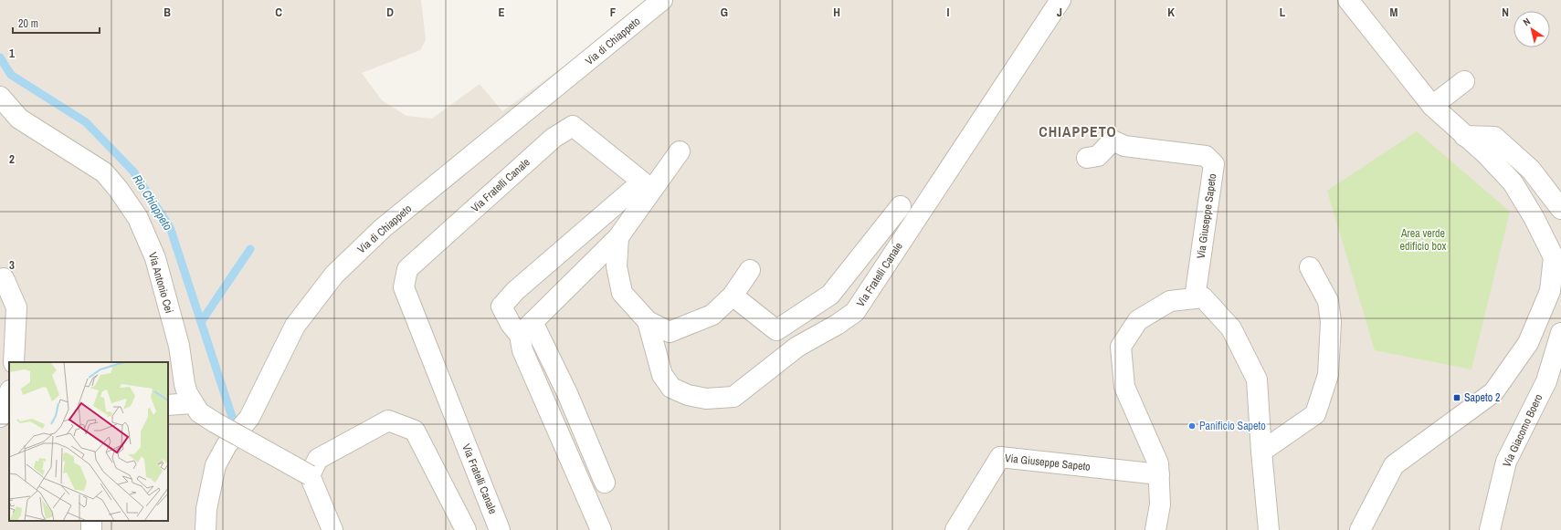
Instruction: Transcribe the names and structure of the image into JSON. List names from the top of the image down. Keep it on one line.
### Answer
{"streets":{"street":["Via di Chiappeto","Via Fratelli Canale","Via Giuseppe Sapeto","Via Antonio Cei","Via Giacomo Boero"]},"districts":["CHIAPPETO"],"water":["Rio Chiappeto"],"parks":["Area verde edificio box"],"places":{"transit":["Sapeto 2"],"other":["Panificio Sapeto"]},"scale_bar":"20 m","north":"top left","grid":{"columns":["B","C","D","E","F","G","H","I","J","K","L","M","N"],"rows":["1","2","3"]}}
